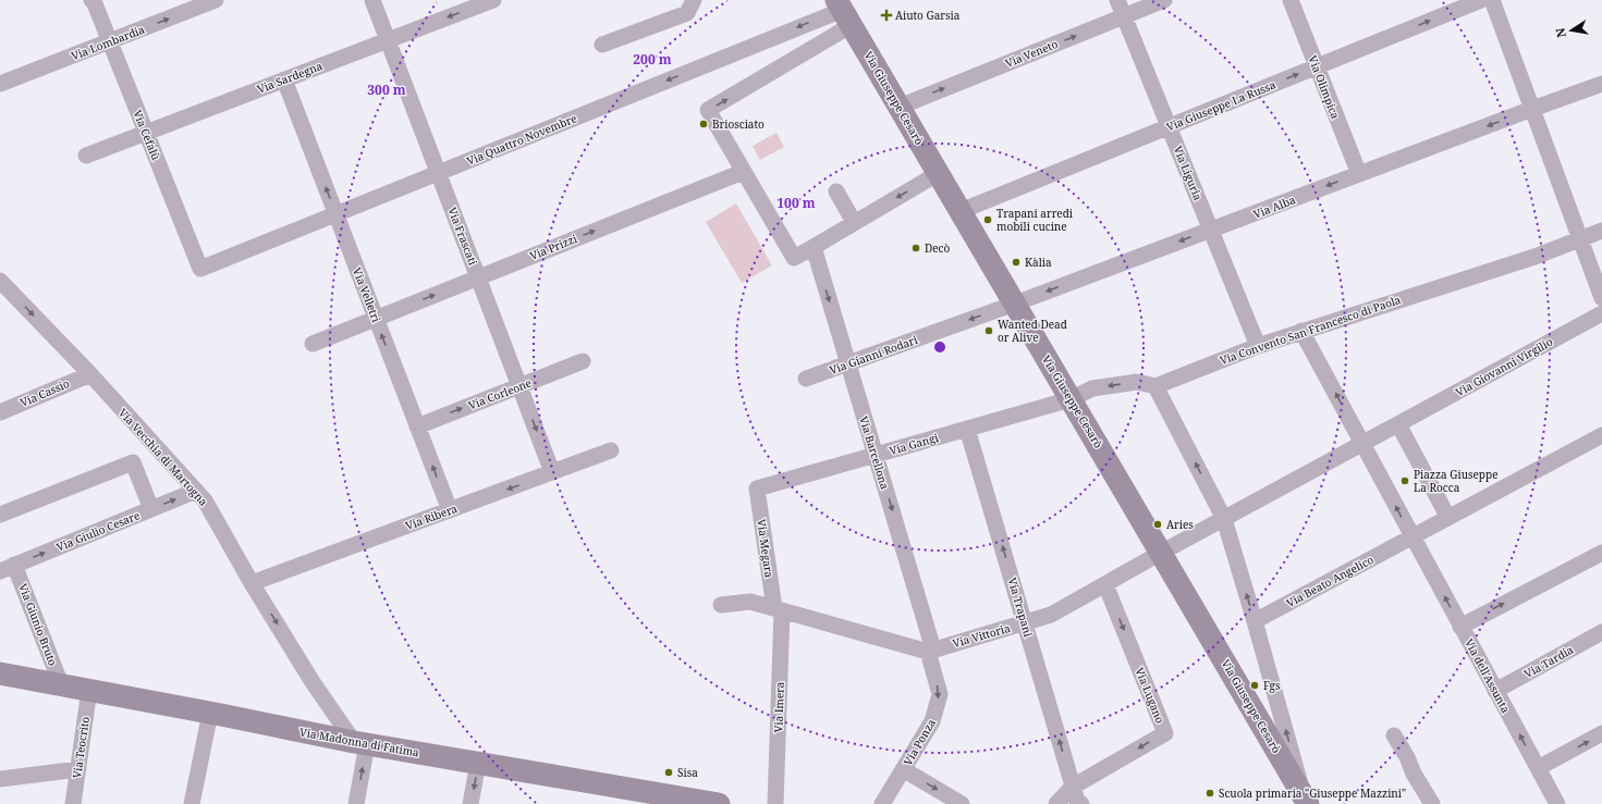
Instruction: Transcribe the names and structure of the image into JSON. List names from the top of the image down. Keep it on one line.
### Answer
{"streets":{"street":["Via Lombardia","Via Veneto","Via Sardegna","Via Olimpica","Via Giuseppe Cesarò","Via Giuseppe La Russa","Via Cefalù","Via Quattro Novembre","Via Liguria","Via Alba","Via Frascati","Via Prizzi","Via Velletri","Via Convento San Francesco di Paola","Via Gianni Rodari","Via Giovanni Virgilio","Via Cassio","Via Corleone","Via Gangi","Via Barcellona","Via Vecchia di Martogna","Via Ribera","Via Giulio Cesare","Via Megara","Via Beato Angelico","Via Trapani","Via Giunio Bruto","Via Vittoria","Via Tardia","Via dell'Assunta","Via Lugano","Via Imera","Via Madonna di Fatima","Via Ponza","Via Teocrito"]},"crossings":[["Via Lombardia","Via Cefalù"],["Via Veneto","Via Giuseppe Cesarò"],["Via Veneto","Via Liguria"],["Via Sardegna","Via Cefalù"],["Via Sardegna","Via Frascati"],["Via Sardegna","Via Velletri"],["Via Olimpica","Via Giuseppe La Russa"],["Via Olimpica","Via Alba"],["Via Giuseppe Cesarò","Via Giuseppe La Russa"],["Via Giuseppe Cesarò","Via Quattro Novembre"],["Via Giuseppe Cesarò","Via Alba"],["Via Giuseppe Cesarò","Via Gianni Rodari"],["Via Giuseppe Cesarò","Via Gangi"],["Via Giuseppe Cesarò","Via Vittoria"],["Via Giuseppe La Russa","Via Liguria"],["Via Cefalù","Via Quattro Novembre"],["Via Quattro Novembre","Via Frascati"],["Via Quattro Novembre","Via Velletri"],["Via Liguria","Via Alba"],["Via Liguria","Via Convento San Francesco di Paola"],["Via Alba","Via Gianni Rodari"],["Via Frascati","Via Prizzi"],["Via Frascati","Via Corleone"],["Via Frascati","Via Ribera"],["Via Prizzi","Via Velletri"],["Via Velletri","Via Corleone"],["Via Velletri","Via Ribera"],["Via Convento San Francesco di Paola","Via Gangi"],["Via Gianni Rodari","Via Barcellona"],["Via Giovanni Virgilio","Via dell'Assunta"],["Via Cassio","Via Vecchia di Martogna"],["Via Gangi","Via Barcellona"],["Via Gangi","Via Megara"],["Via Gangi","Via Trapani"],["Via Barcellona","Via Vittoria"],["Via Barcellona","Via Ponza"],["Via Vecchia di Martogna","Via Ribera"],["Via Vecchia di Martogna","Via Giulio Cesare"],["Via Vecchia di Martogna","Via Madonna di Fatima"],["Via Giulio Cesare","Via Giunio Bruto"],["Via Megara","Via Imera"],["Via Beato Angelico","Via dell'Assunta"],["Via Trapani","Via Vittoria"],["Via Trapani","Via Lugano"],["Via Giunio Bruto","Via Madonna di Fatima"],["Via Vittoria","Via Lugano"],["Via Vittoria","Via Ponza"],["Via Tardia","Via dell'Assunta"],["Via Madonna di Fatima","Via Teocrito"]],"one_way":["Via Lombardia","Via Veneto","Via Giuseppe La Russa","Via Quattro Novembre","Via Alba","Via Prizzi","Via Velletri","Via Corleone","Via Barcellona","Via Vecchia di Martogna","Via Giulio Cesare","Via Trapani","Via Ponza"],"places":{"health":["Aiuto Garsia"],"other":["Briosciato","Trapani arredi mobili cucine","Decò","Kàlia","Wanted Dead or Alive","Piazza Giuseppe La Rocca","Aries","Fgs","Sisa","Scuola primaria \"Giuseppe Mazzini\""]},"north":"left","rings":["200 m","300 m","100 m"]}
